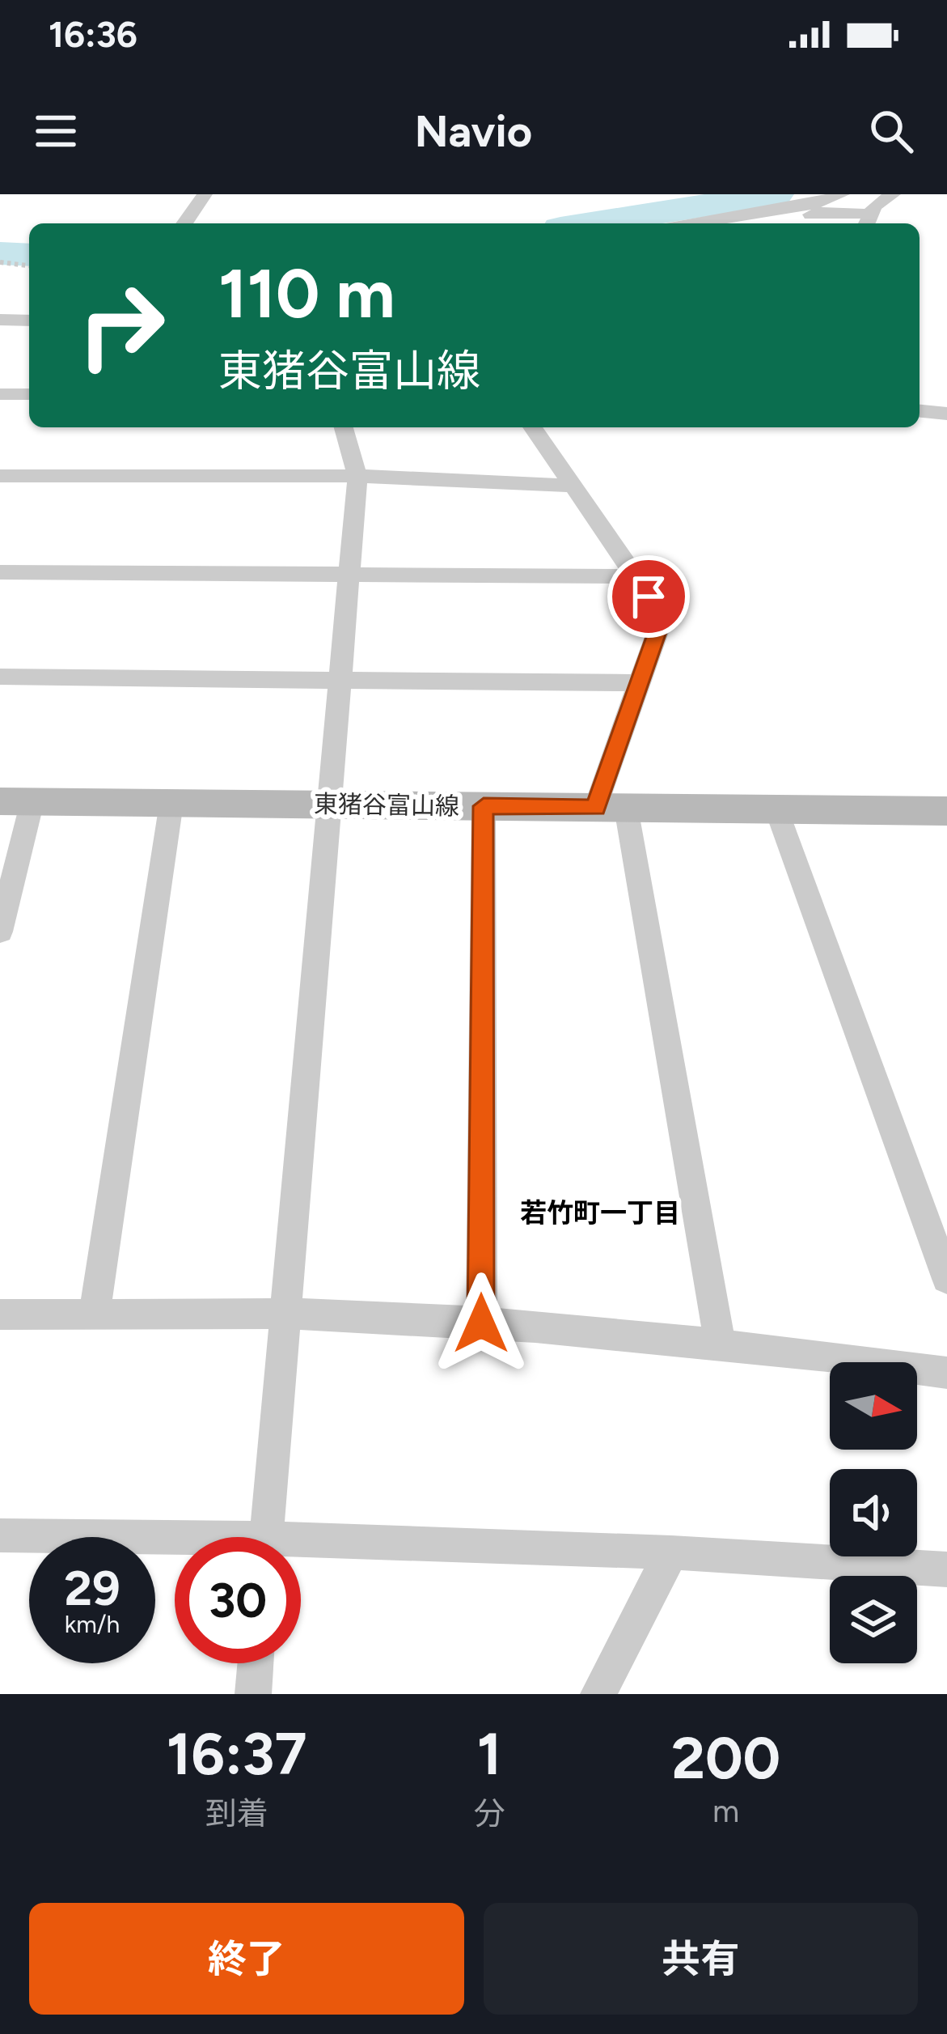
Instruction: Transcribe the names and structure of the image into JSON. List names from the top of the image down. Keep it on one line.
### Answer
{"streets":{"main road":["東猪谷富山線"]},"districts":["若竹町一丁目"],"north":"right","page":{"status":"16:36","header":"Navio","turn":["110 m","東猪谷富山線"],"speed":"29 km/h","limit":"30","eta":["16:37","到着","1","分","200","m"],"buttons":["終了","共有"]}}
